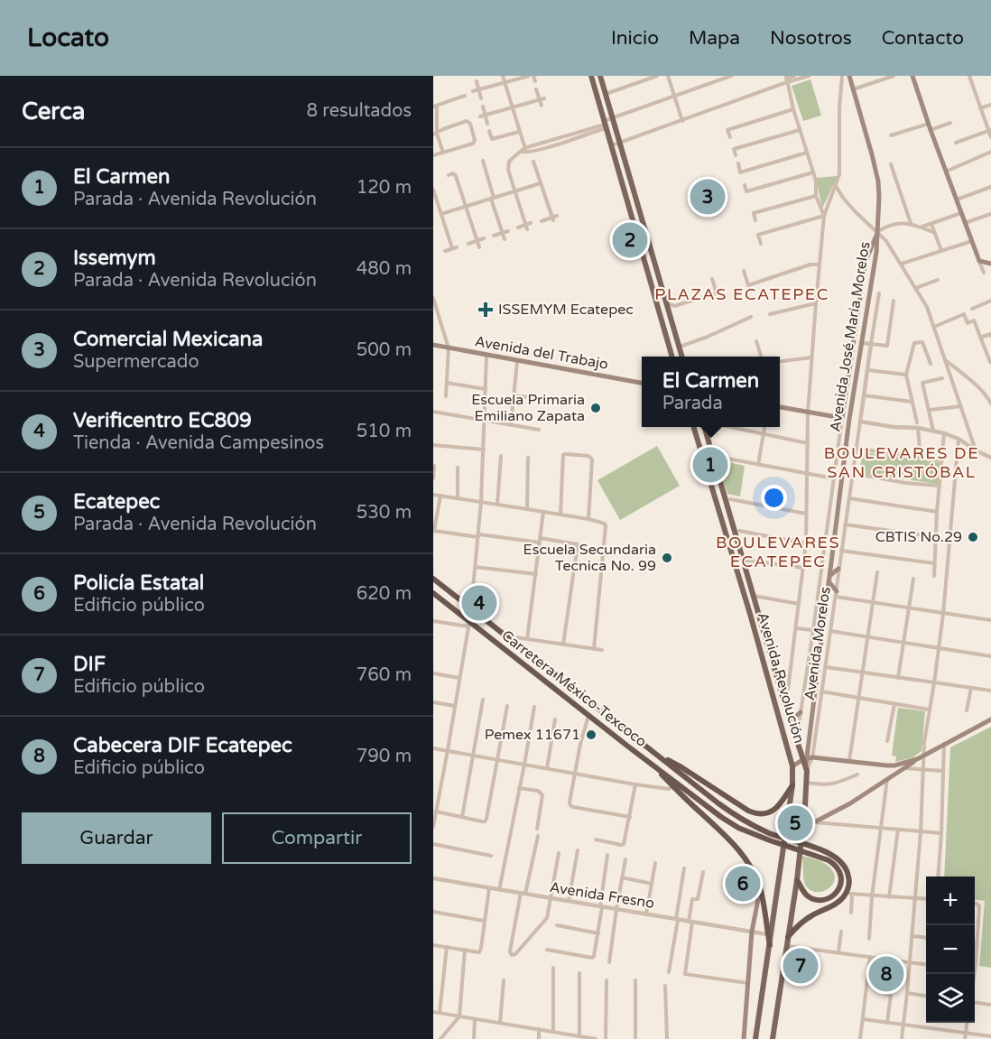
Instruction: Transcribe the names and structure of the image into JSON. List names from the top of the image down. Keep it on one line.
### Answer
{"streets":{"highway":["Carretera México-Texcoco"],"main road":["Avenida José María Morelos","Avenida del Trabajo","Avenida Revolución"],"street":["Avenida Morelos","Avenida Fresno"]},"crossings":[["Avenida José María Morelos","Avenida Revolución"],["Avenida Morelos","Avenida Revolución"]],"districts":["PLAZAS ECATEPEC","BOULEVARES DE SAN CRISTÓBAL","BOULEVARES ECATEPEC"],"places":{"health":["ISSEMYM Ecatepec"],"other":["Escuela Primaria Emiliano Zapata","CBTIS No.29","Escuela Secundaria Tecnica No. 99","Pemex 11671"]},"page":{"header":"Locato","nav":["Inicio","Mapa","Nosotros","Contacto"],"heading":["Cerca","8 resultados"],"list":[{"mark":"1","name":"El Carmen","note":"Parada · Avenida Revolución","value":"120 m"},{"mark":"2","name":"Issemym","note":"Parada · Avenida Revolución","value":"480 m"},{"mark":"3","name":"Comercial Mexicana","note":"Supermercado","value":"500 m"},{"mark":"4","name":"Verificentro EC809","note":"Tienda · Avenida Campesinos","value":"510 m"},{"mark":"5","name":"Ecatepec","note":"Parada · Avenida Revolución","value":"530 m"},{"mark":"6","name":"Policía Estatal","note":"Edificio público","value":"620 m"},{"mark":"7","name":"DIF","note":"Edificio público","value":"760 m"},{"mark":"8","name":"Cabecera DIF Ecatepec","note":"Edificio público","value":"790 m"}],"pins":["3","2","1","4","5","6","7","8"],"popup":["El Carmen","Parada"],"buttons":["Guardar","Compartir"],"map_buttons":["+","−"]}}
